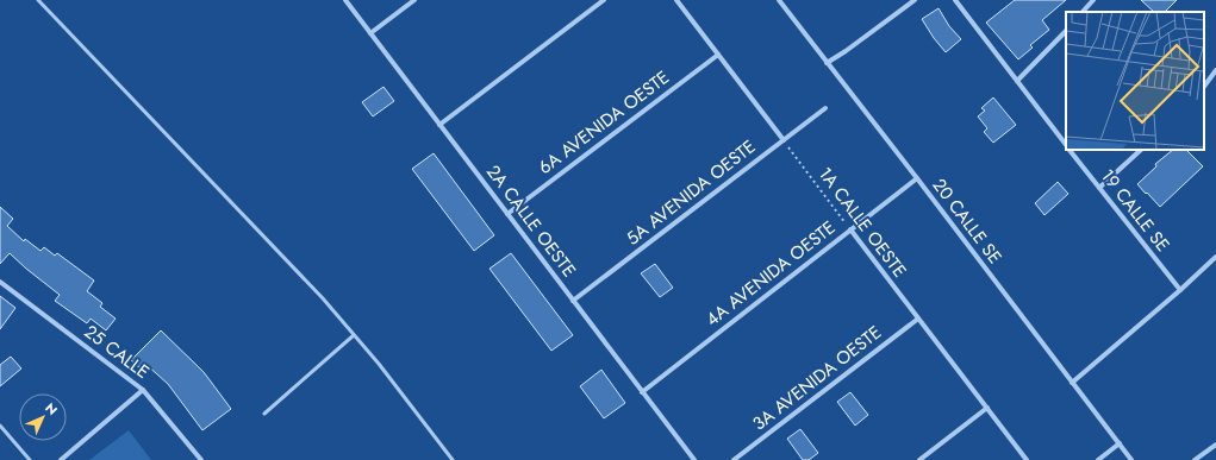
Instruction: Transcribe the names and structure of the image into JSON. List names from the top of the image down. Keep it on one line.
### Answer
{"streets":{"street":["6A AVENIDA OESTE","5A AVENIDA OESTE","19 CALLE SE","2A CALLE OESTE","20 CALLE SE","1A CALLE OESTE","4A AVENIDA OESTE","25 CALLE","3A AVENIDA OESTE"]},"crossings":[["6A AVENIDA OESTE","2A CALLE OESTE"],["5A AVENIDA OESTE","2A CALLE OESTE"],["5A AVENIDA OESTE","1A CALLE OESTE"],["2A CALLE OESTE","4A AVENIDA OESTE"],["20 CALLE SE","4A AVENIDA OESTE"],["1A CALLE OESTE","4A AVENIDA OESTE"],["1A CALLE OESTE","3A AVENIDA OESTE"]],"north":"top right"}
